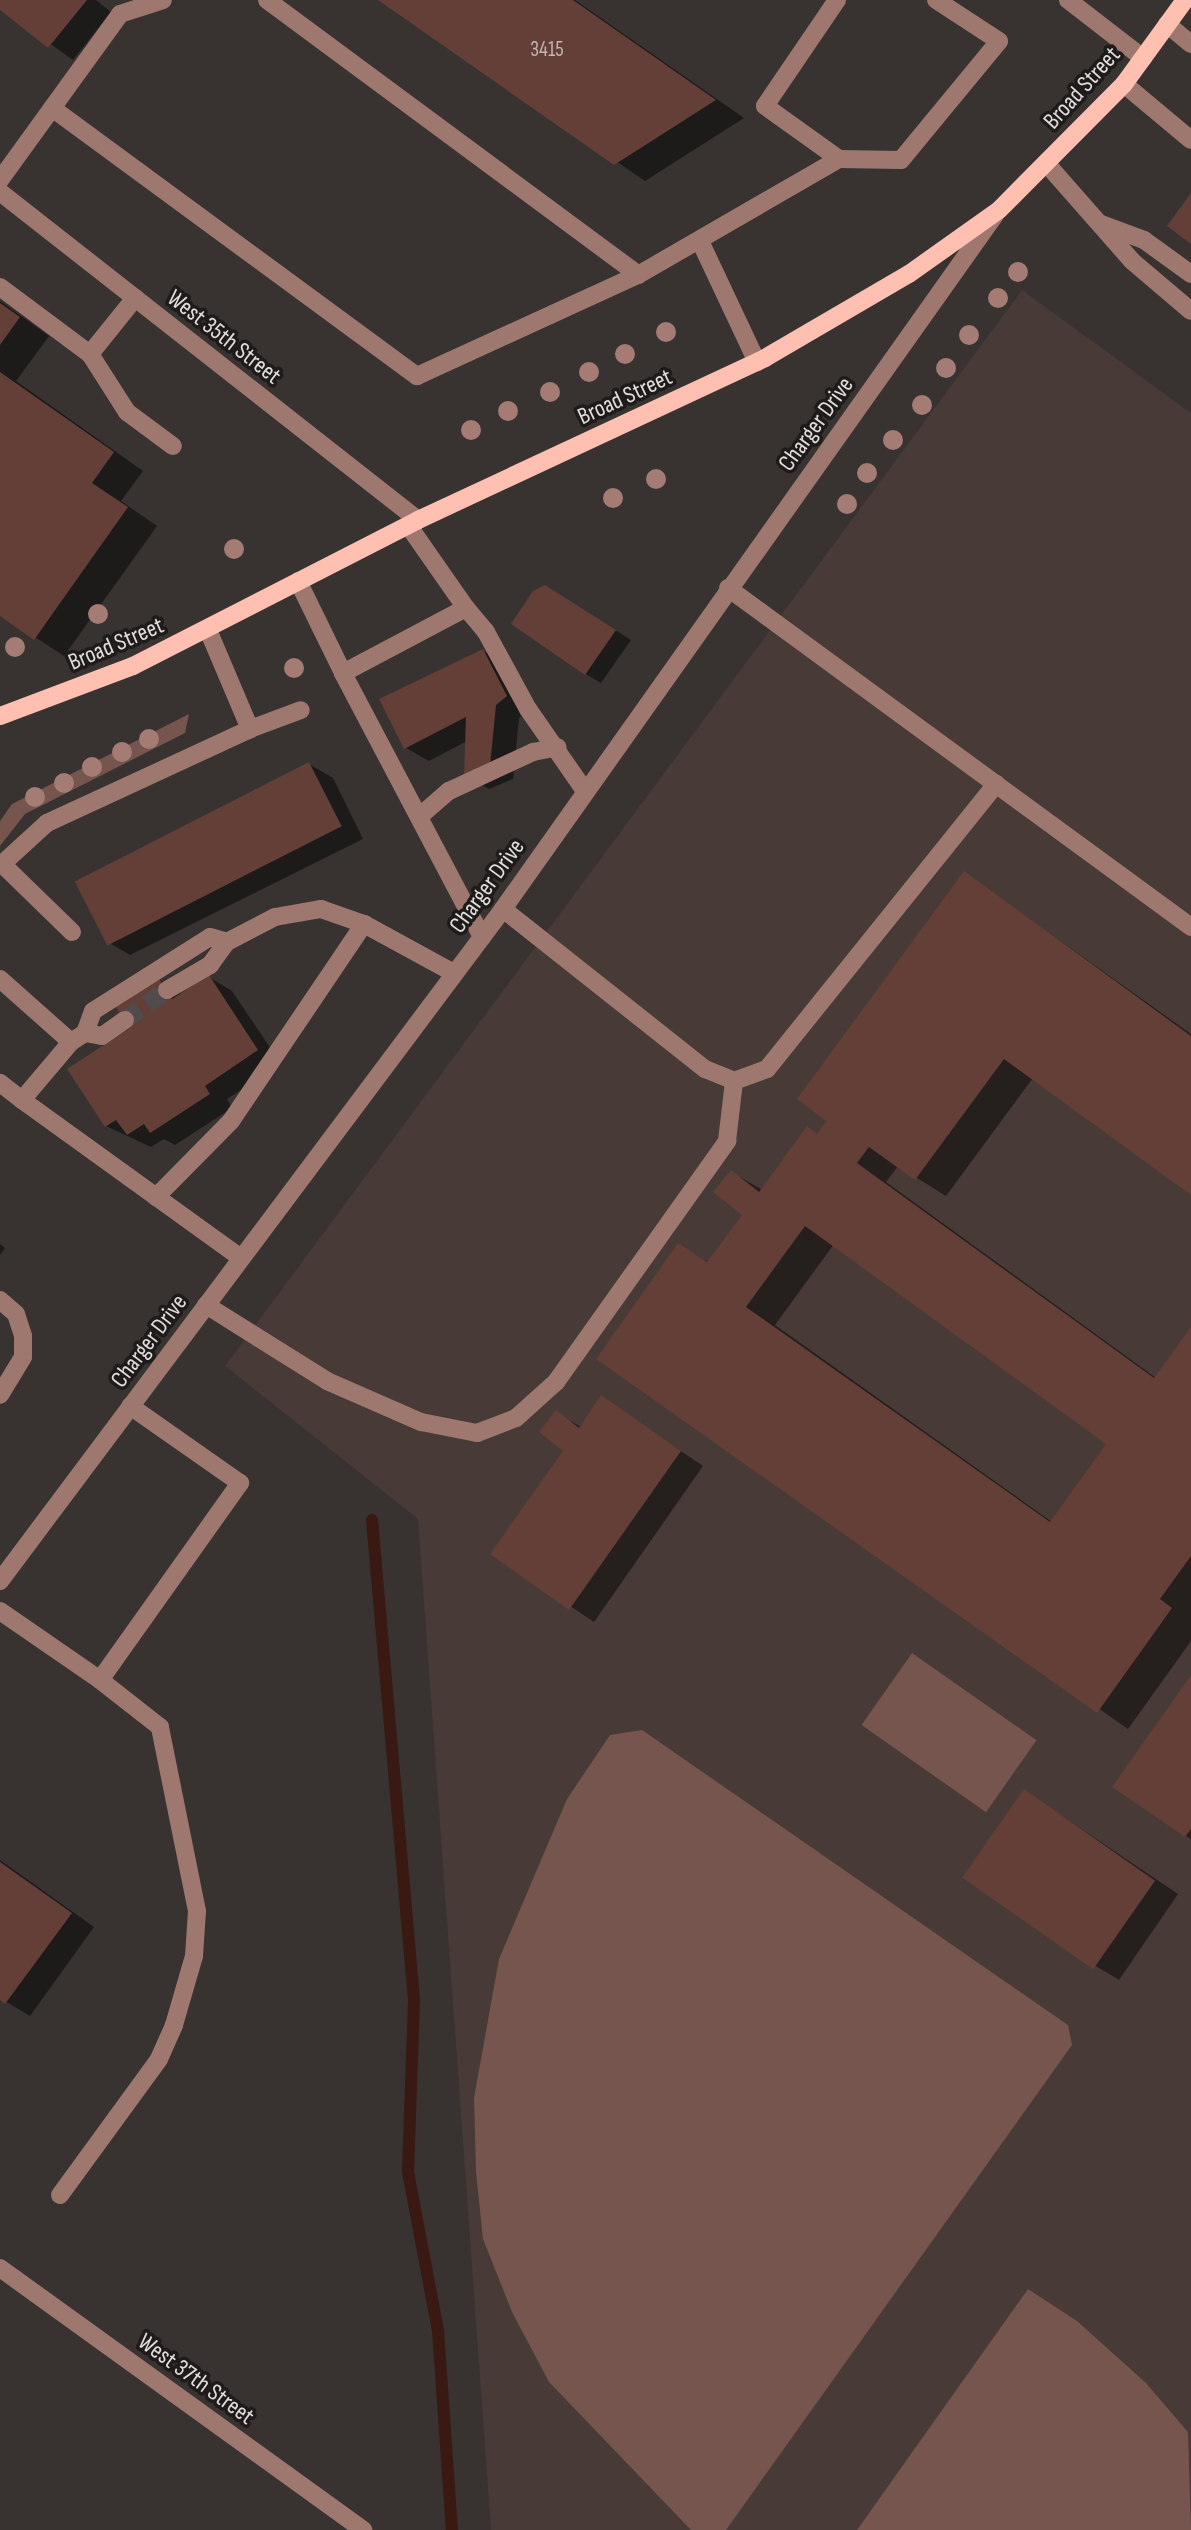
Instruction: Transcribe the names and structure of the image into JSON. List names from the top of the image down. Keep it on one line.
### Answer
{"streets":{"main road":["Broad Street"],"street":["West 35th Street","Charger Drive","West 37th Street"]},"crossings":[["Broad Street","West 35th Street"],["Broad Street","Charger Drive"],["West 35th Street","Charger Drive"]],"house_numbers":["3415"]}
